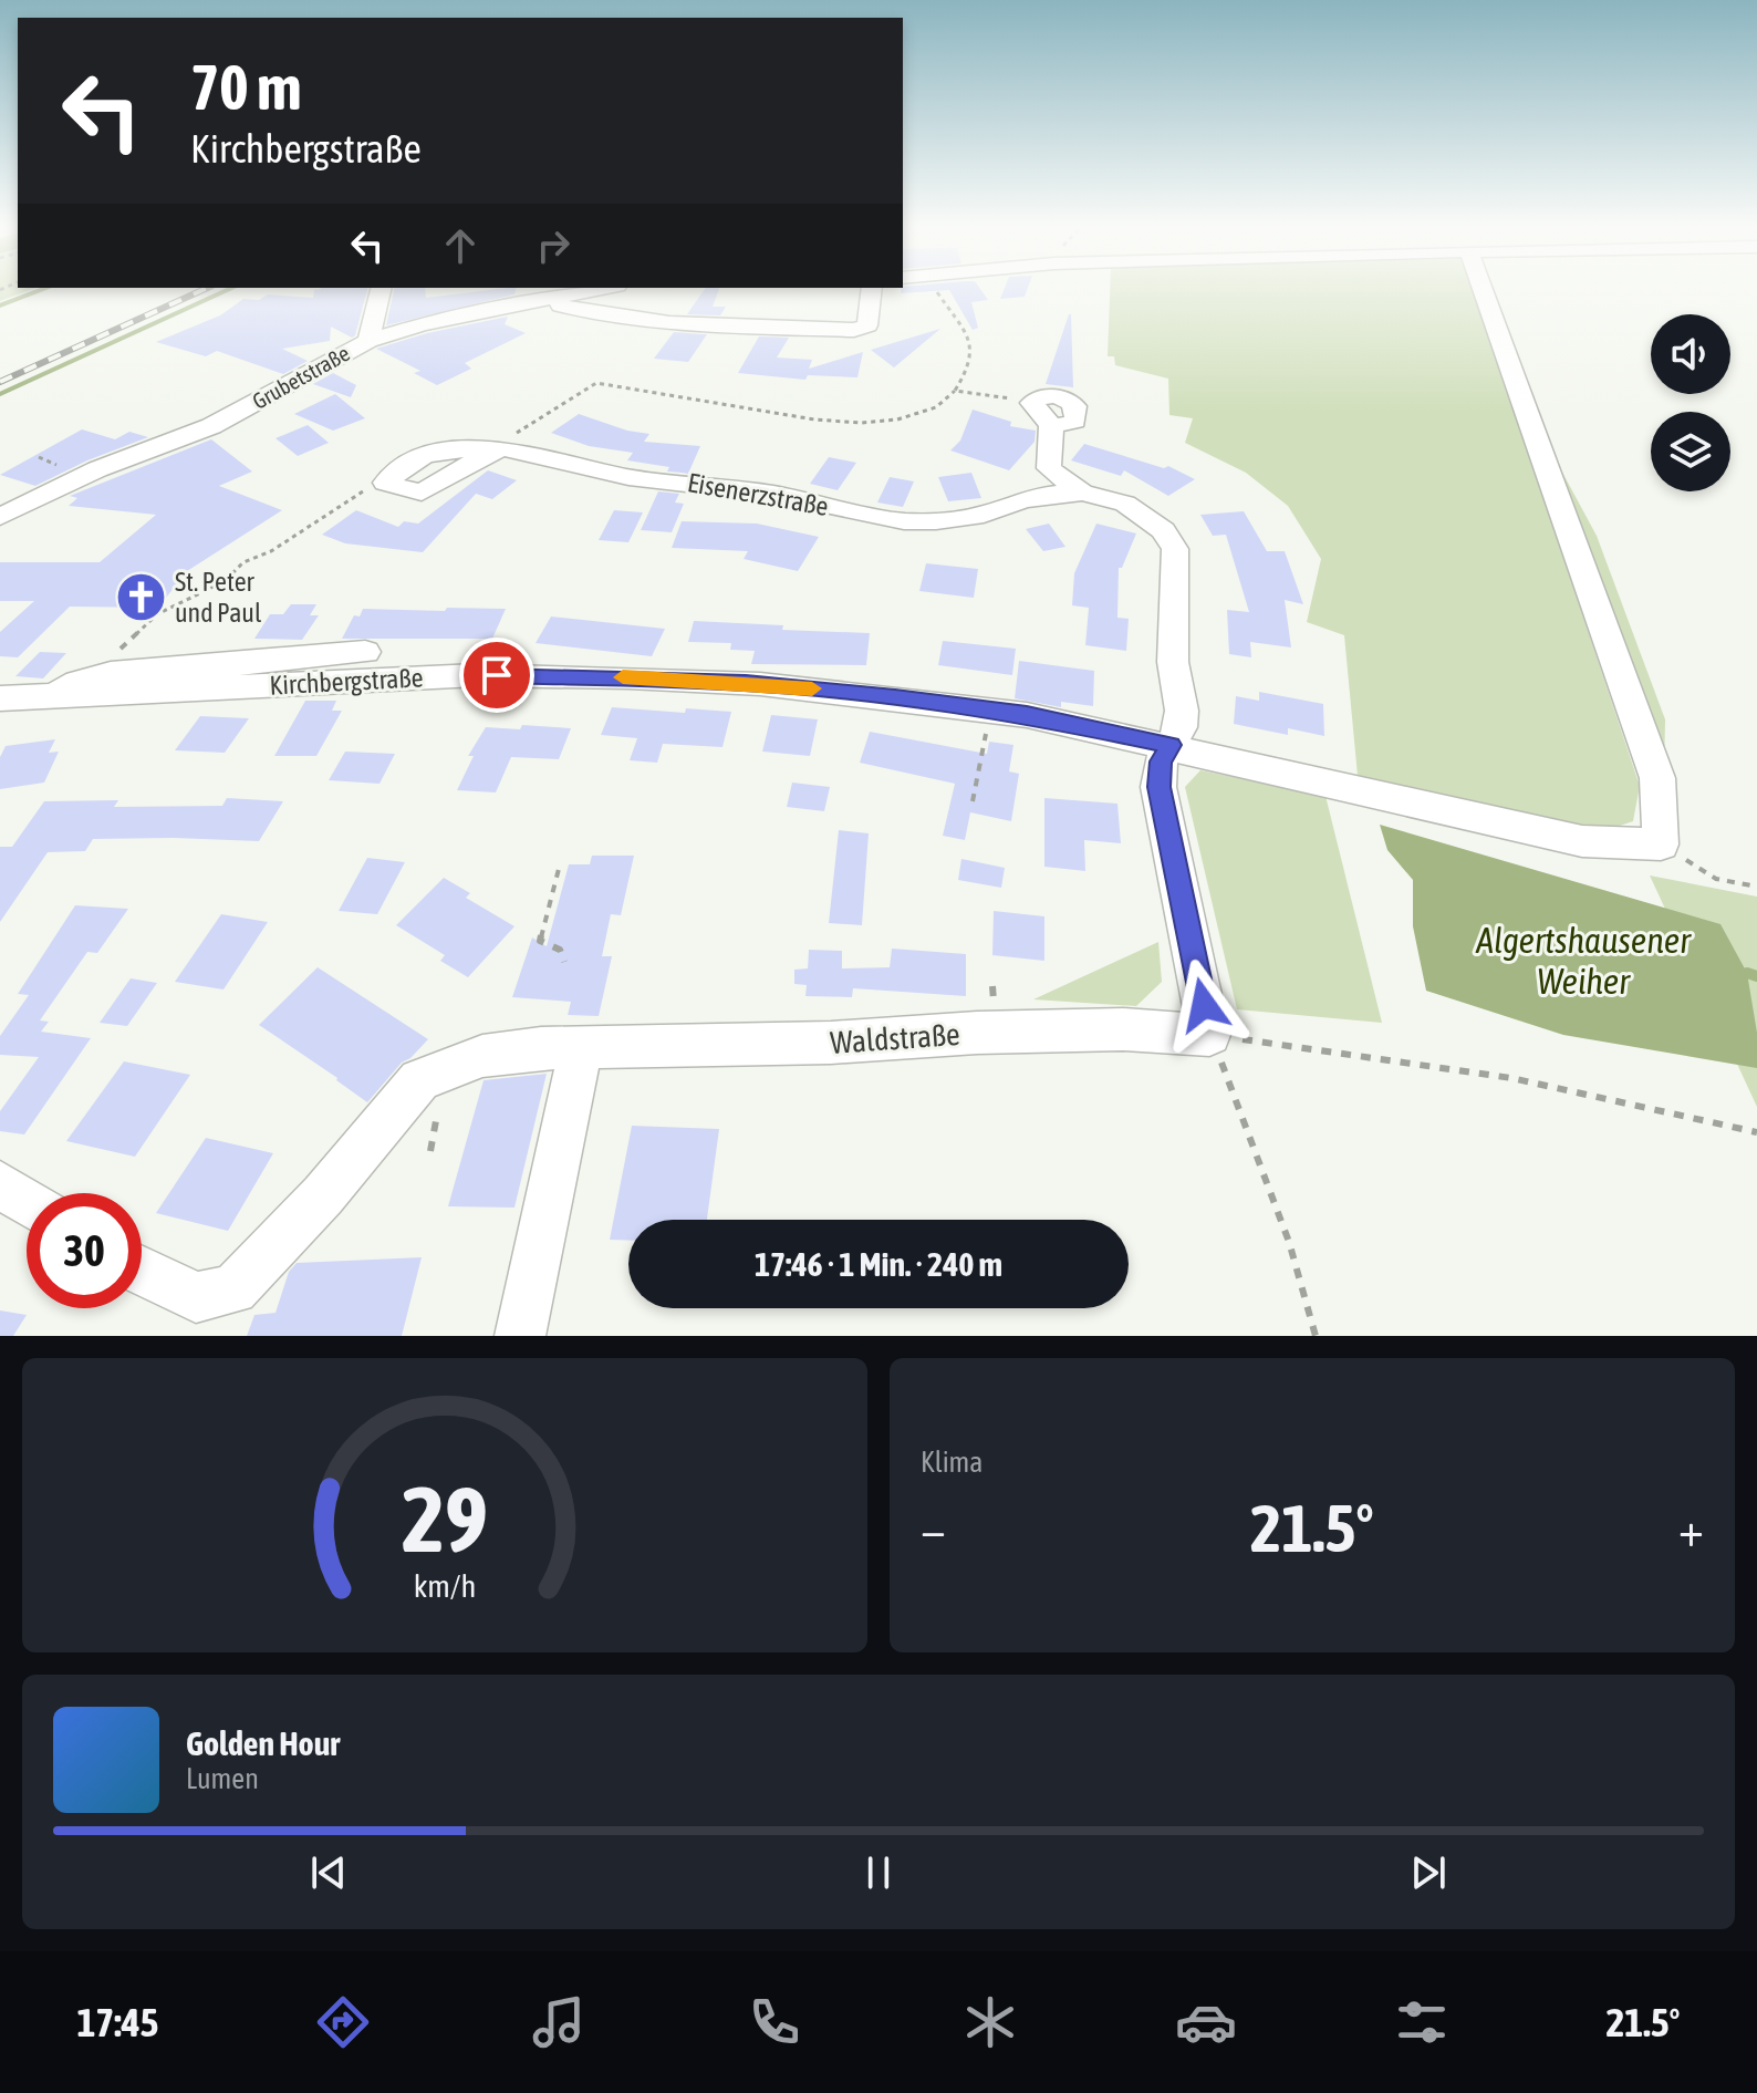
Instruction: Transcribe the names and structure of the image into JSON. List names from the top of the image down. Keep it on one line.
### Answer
{"streets":{"street":["Grubetstraße","Eisenerzstraße","Kirchbergstraße","Waldstraße"]},"crossings":[["Eisenerzstraße","Kirchbergstraße"],["Eisenerzstraße","Waldstraße"]],"water":["Algertshausener Weiher"],"places":{"church":["St. Peter und Paul"]},"page":{"turn":["70 m","Kirchbergstraße"],"limit":"30","trip":"17:46 · 1 Min. · 240 m","tile":"Klima","heat":["−","21.5°","+"],"song":["Golden Hour","Lumen"],"tabs":["17:45","21.5°"],"gauge":["29","km/h"]}}
